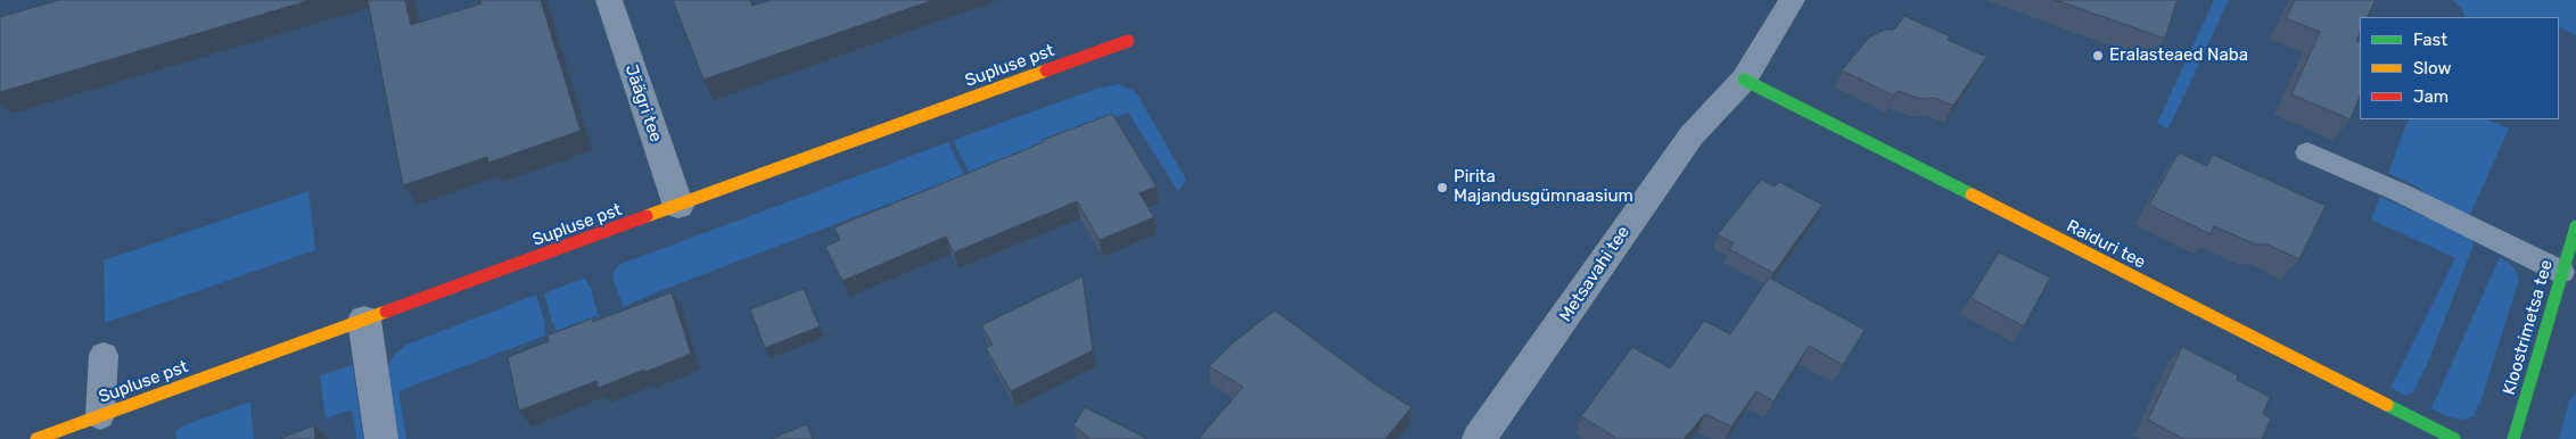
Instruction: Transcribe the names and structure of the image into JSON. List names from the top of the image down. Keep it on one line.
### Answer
{"streets":{"street":["Supluse pst","Jäägri tee","Raiduri tee","Metsavahi tee","Kloostrimetsa tee"]},"crossings":[["Supluse pst","Jäägri tee"],["Raiduri tee","Metsavahi tee"]],"places":["Eralasteaed Naba","Pirita Majandusgümnaasium"],"legend":["Fast","Slow","Jam"]}
